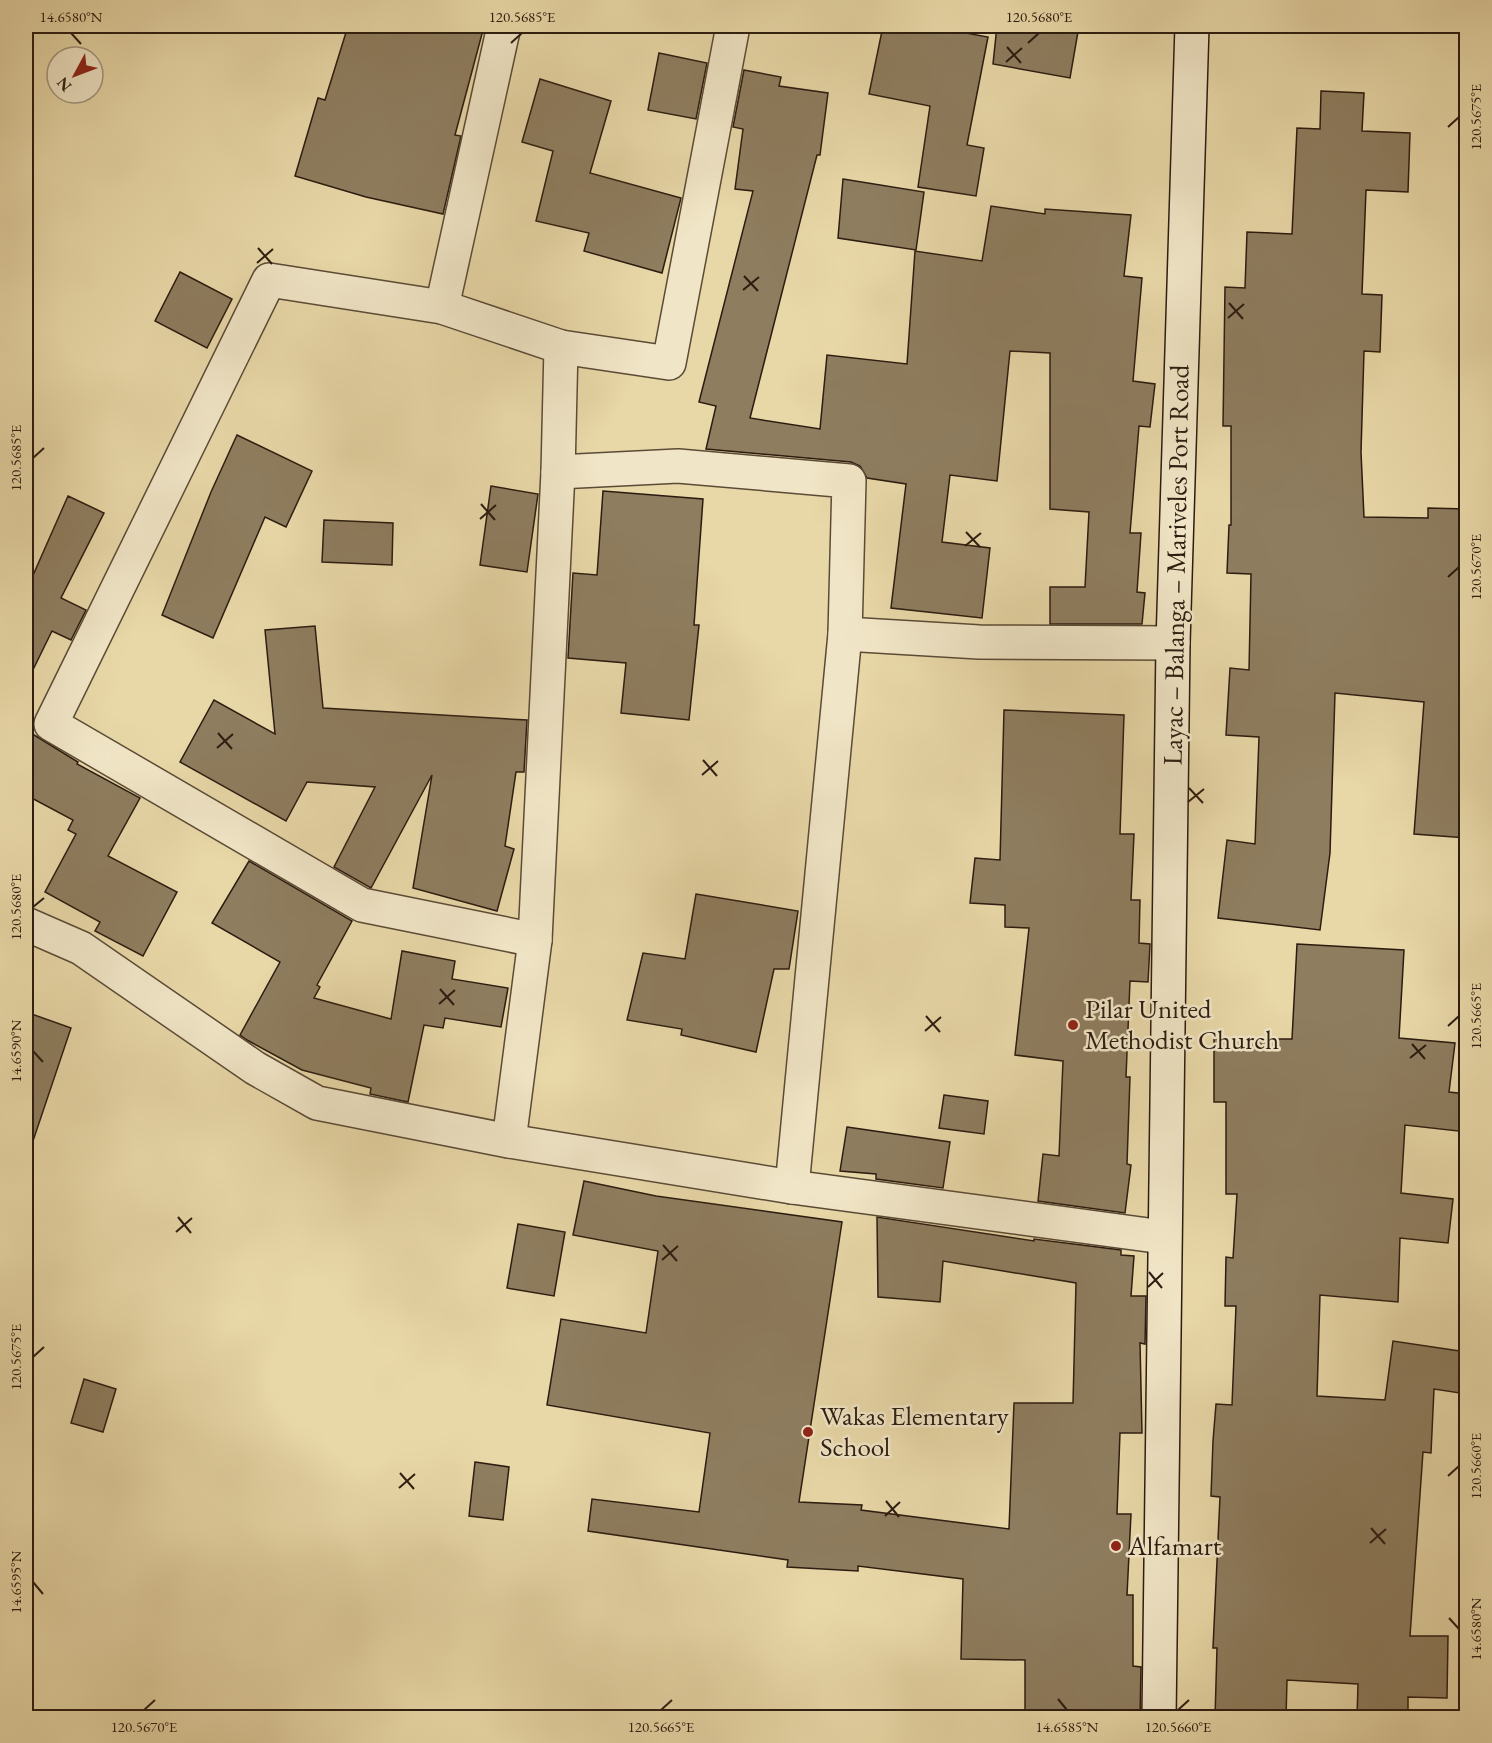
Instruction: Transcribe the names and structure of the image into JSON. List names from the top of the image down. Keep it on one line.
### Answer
{"streets":{"street":["Layac – Balanga – Mariveles Port Road"]},"places":["Pilar United Methodist Church","Wakas Elementary School","Alfamart"],"north":"bottom left","coordinates":["14.6580°N","120.5685°E","120.5680°E","120.5675°E","120.5670°E","120.5665°E","14.6590°N","120.5660°E","14.6595°N","14.6585°N"]}
